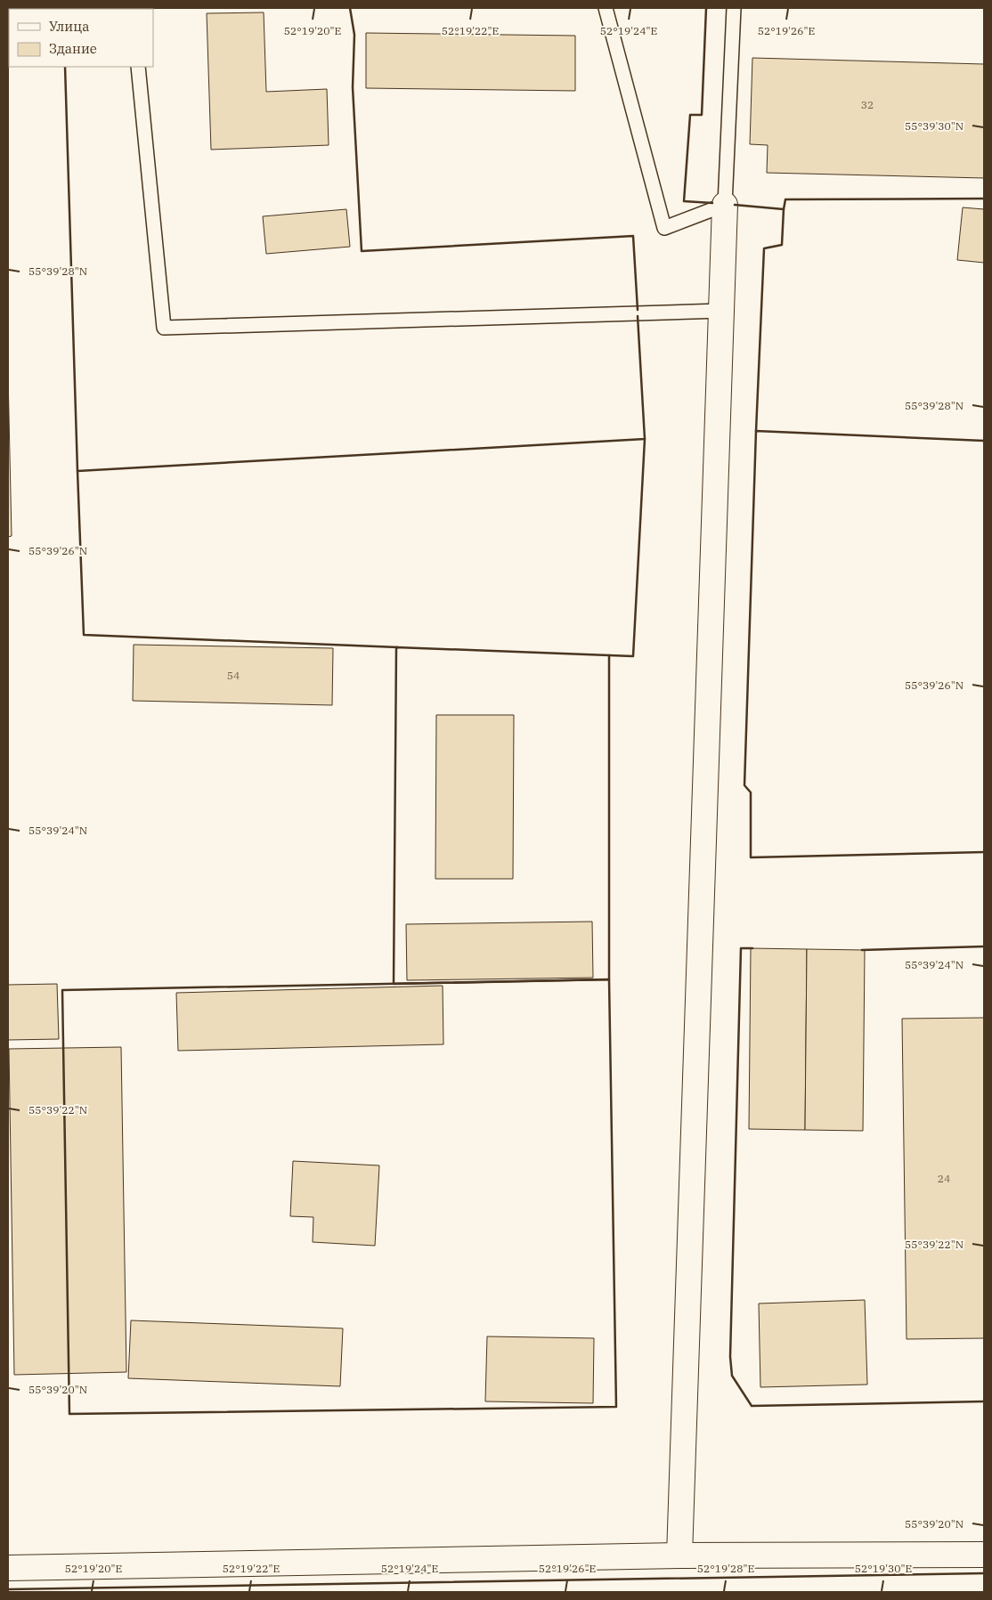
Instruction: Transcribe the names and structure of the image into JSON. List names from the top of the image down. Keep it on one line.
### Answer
{"house_numbers":["32","54","24"],"legend":["Улица","Здание"],"coordinates":["52°19'20\"E","52°19'22\"E","52°19'24\"E","52°19'26\"E","55°39'30\"N","55°39'28\"N","55°39'26\"N","55°39'24\"N","55°39'22\"N","55°39'20\"N","52°19'28\"E","52°19'30\"E"]}
